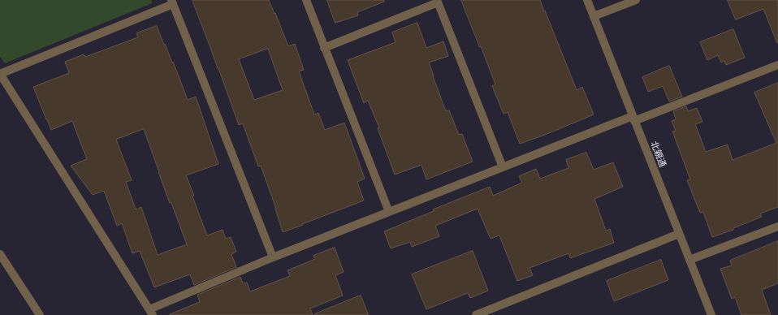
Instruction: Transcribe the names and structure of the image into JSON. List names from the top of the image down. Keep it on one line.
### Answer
{"streets":{"street":["北親通"]}}
